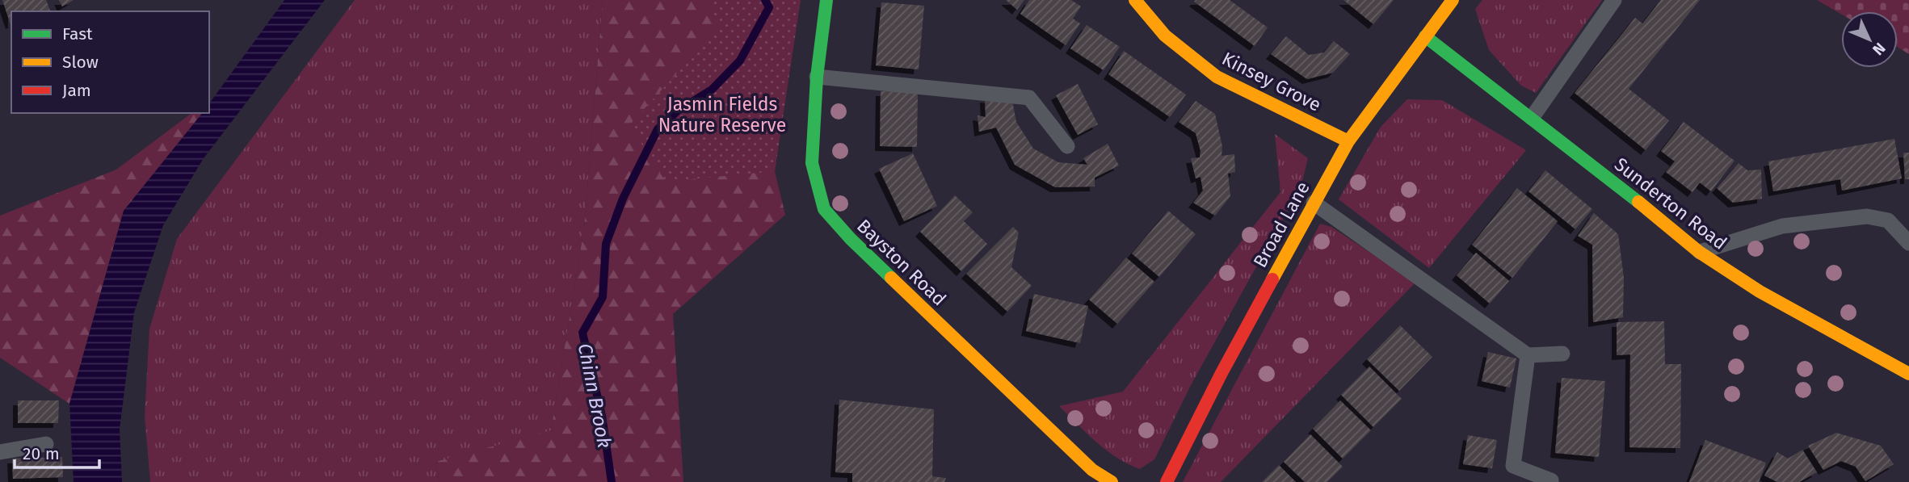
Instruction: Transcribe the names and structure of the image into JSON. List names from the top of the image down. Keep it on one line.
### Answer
{"streets":{"street":["Kinsey Grove","Sunderton Road","Broad Lane","Bayston Road"]},"crossings":[["Kinsey Grove","Broad Lane"],["Sunderton Road","Broad Lane"]],"water":["Chinn Brook"],"parks":["Jasmin Fields Nature Reserve"],"legend":["Fast","Slow","Jam"],"scale_bar":"20 m","north":"bottom right"}
